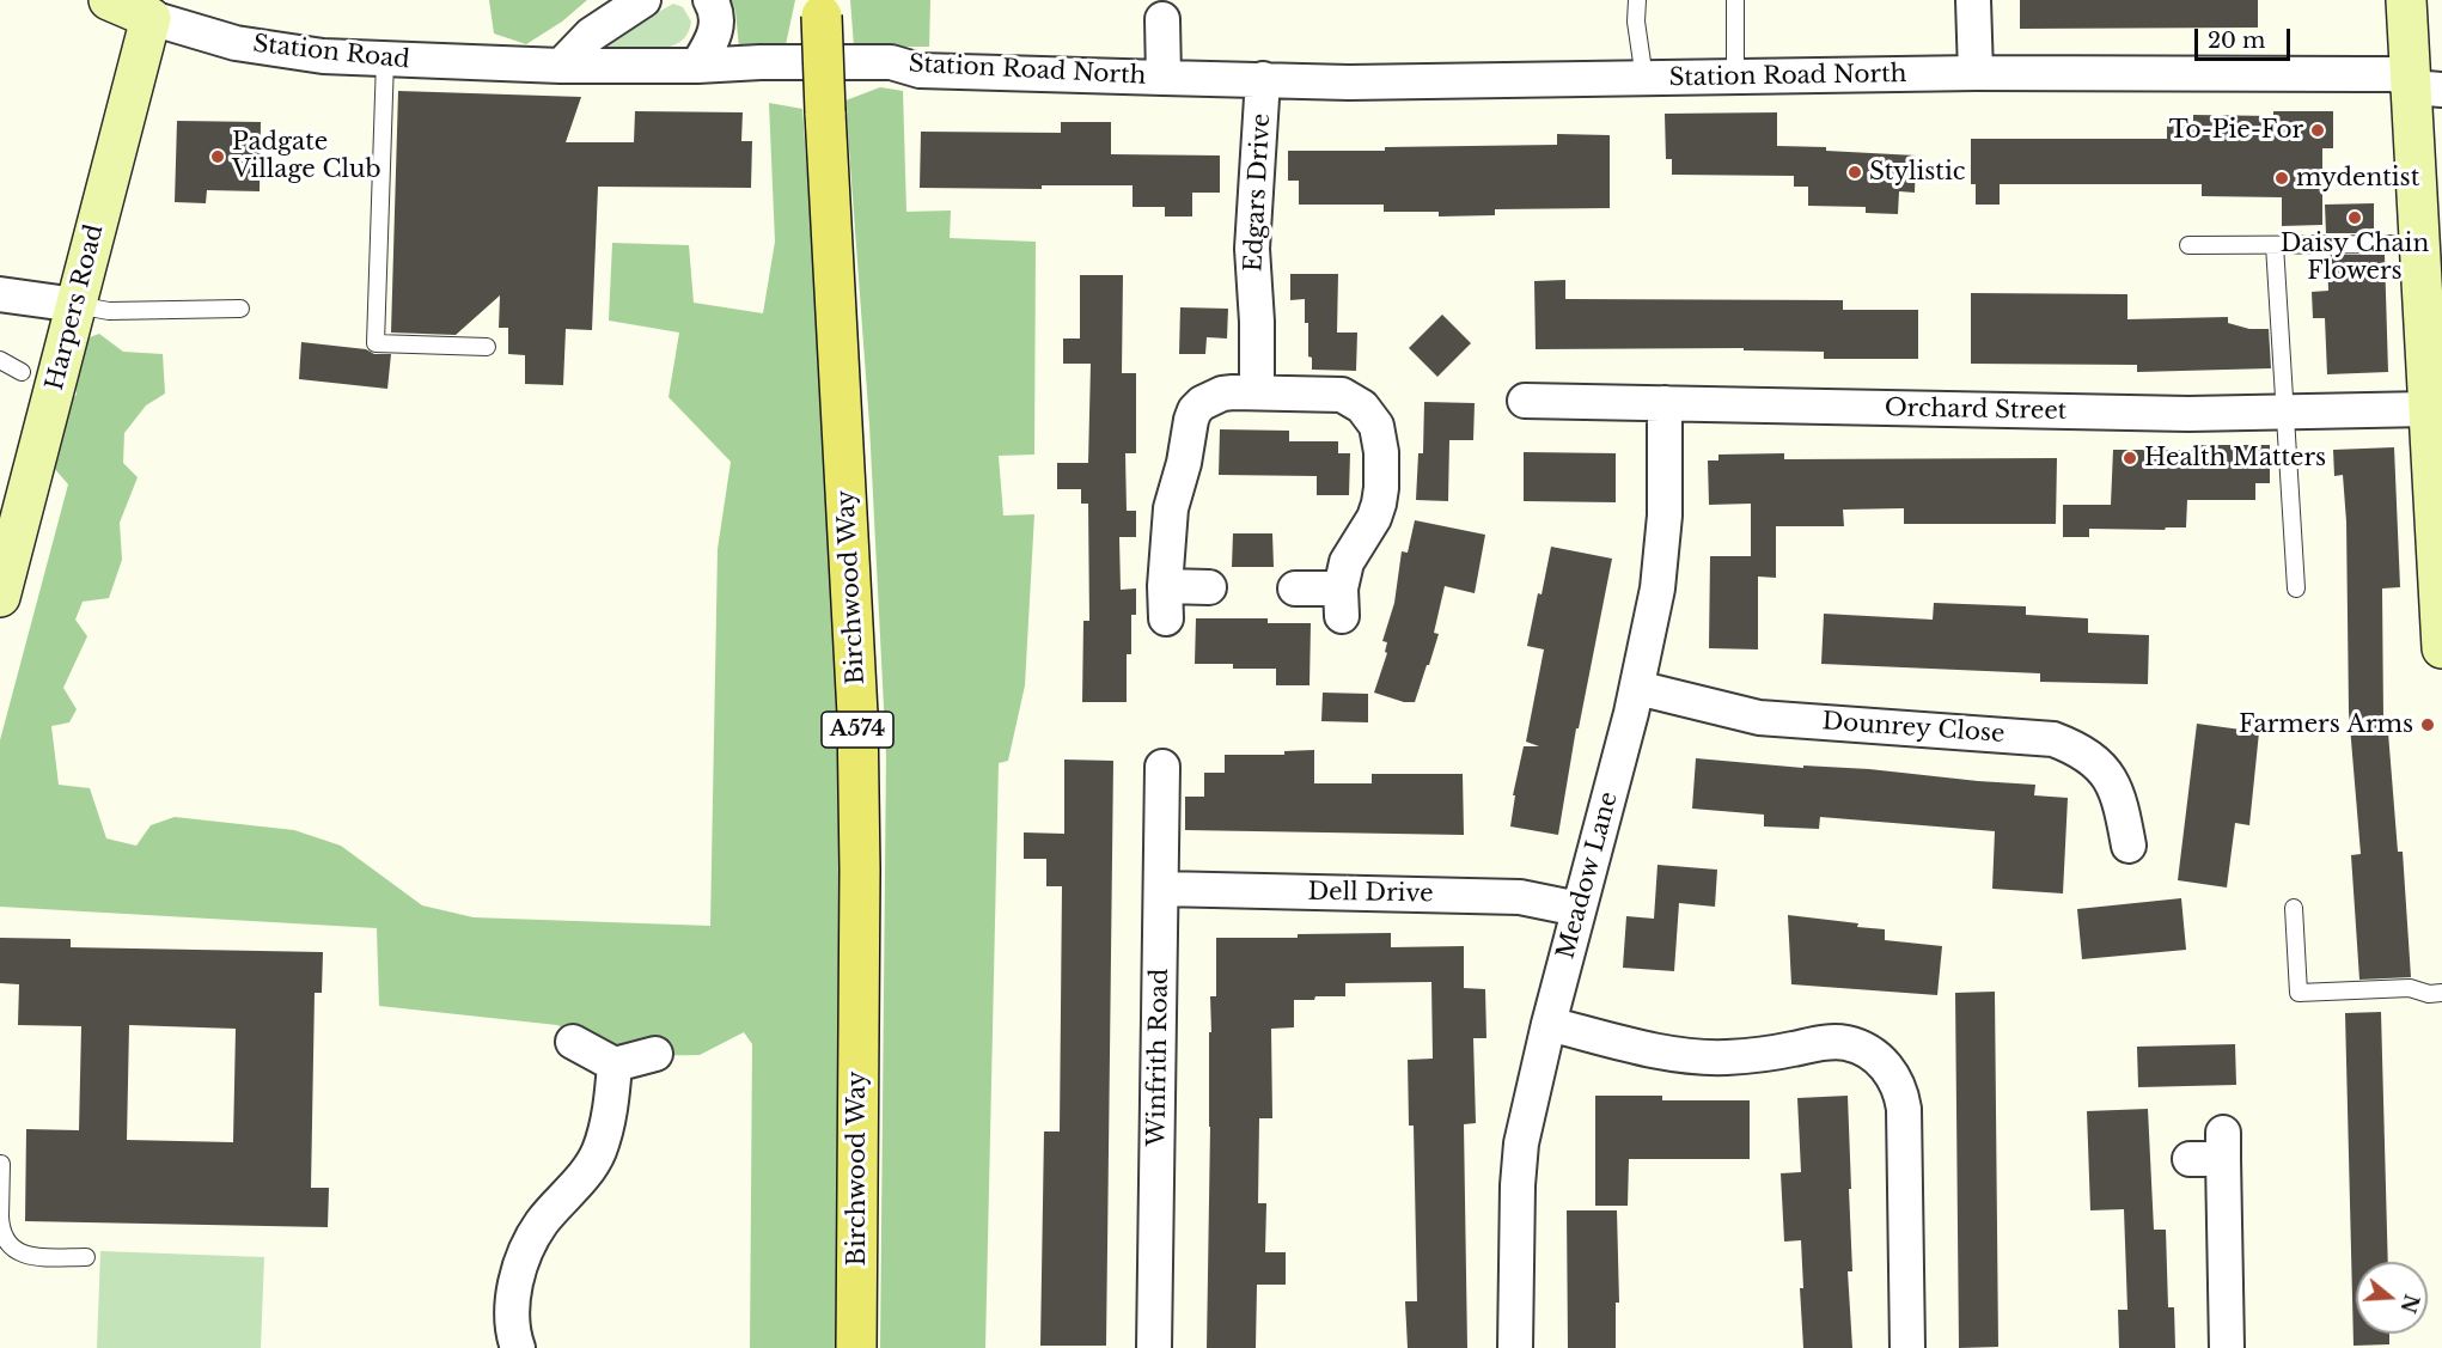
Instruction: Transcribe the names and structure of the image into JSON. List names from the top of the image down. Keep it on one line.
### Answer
{"streets":{"main road":["Birchwood Way","A574"],"street":["Station Road","Station Road North","Edgars Drive","Harpers Road","Orchard Street","Dounrey Close","Meadow Lane","Dell Drive","Winfrith Road"]},"crossings":[["Station Road","Station Road North"],["Station Road","Harpers Road"],["Station Road North","Edgars Drive"],["Orchard Street","Meadow Lane"],["Dounrey Close","Meadow Lane"],["Meadow Lane","Dell Drive"],["Dell Drive","Winfrith Road"]],"places":["To-Pie-For","Padgate Village Club","Stylistic","mydentist","Daisy Chain Flowers","Health Matters","Farmers Arms"],"scale_bar":"20 m","north":"right"}
